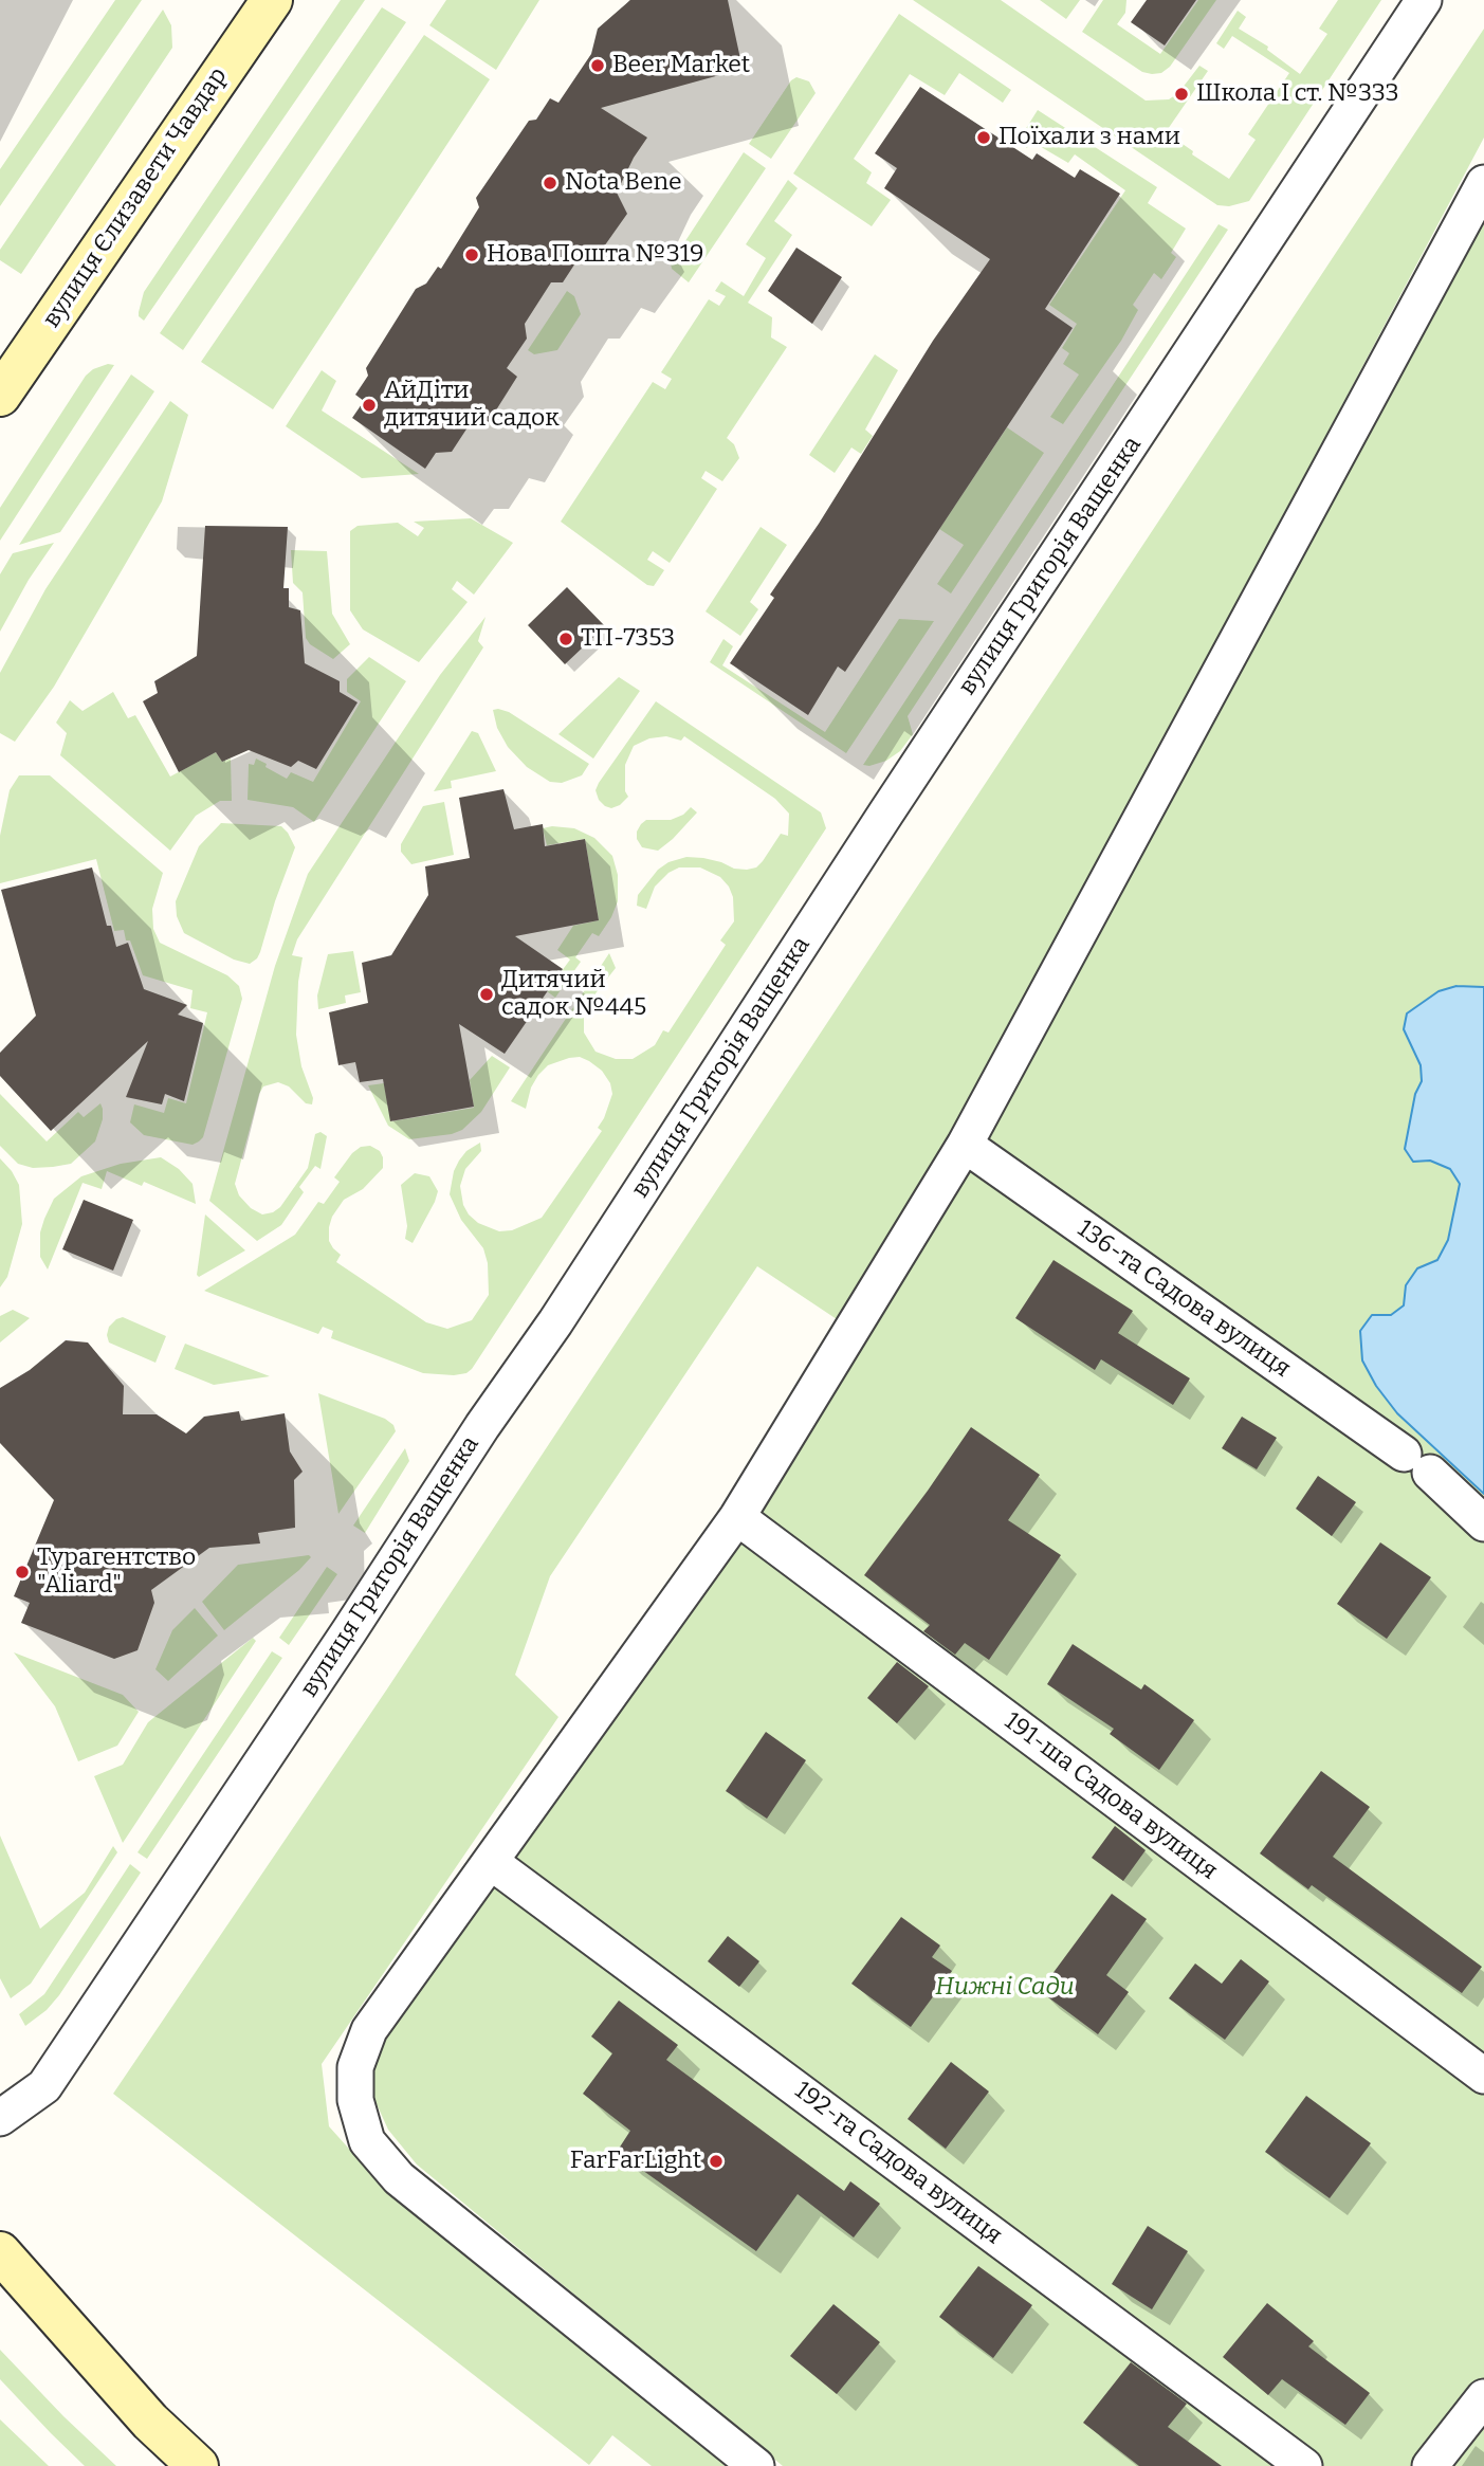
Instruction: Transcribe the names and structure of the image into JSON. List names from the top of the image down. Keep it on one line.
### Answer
{"streets":{"street":["вулиця Єлизавети Чавдар","вулиця Григорія Ващенка","136-та Садова вулиця","191-ша Садова вулиця","192-га Садова вулиця"]},"parks":["Нижні Сади"],"places":["Beer Market","Школа І ст. №333","Поїхали з нами","Nota Bene","Нова Пошта №319","АйДіти дитячий садок","ТП-7353","Дитячий садок №445","Турагентство \"Aliard\"","FarFarLight"]}
